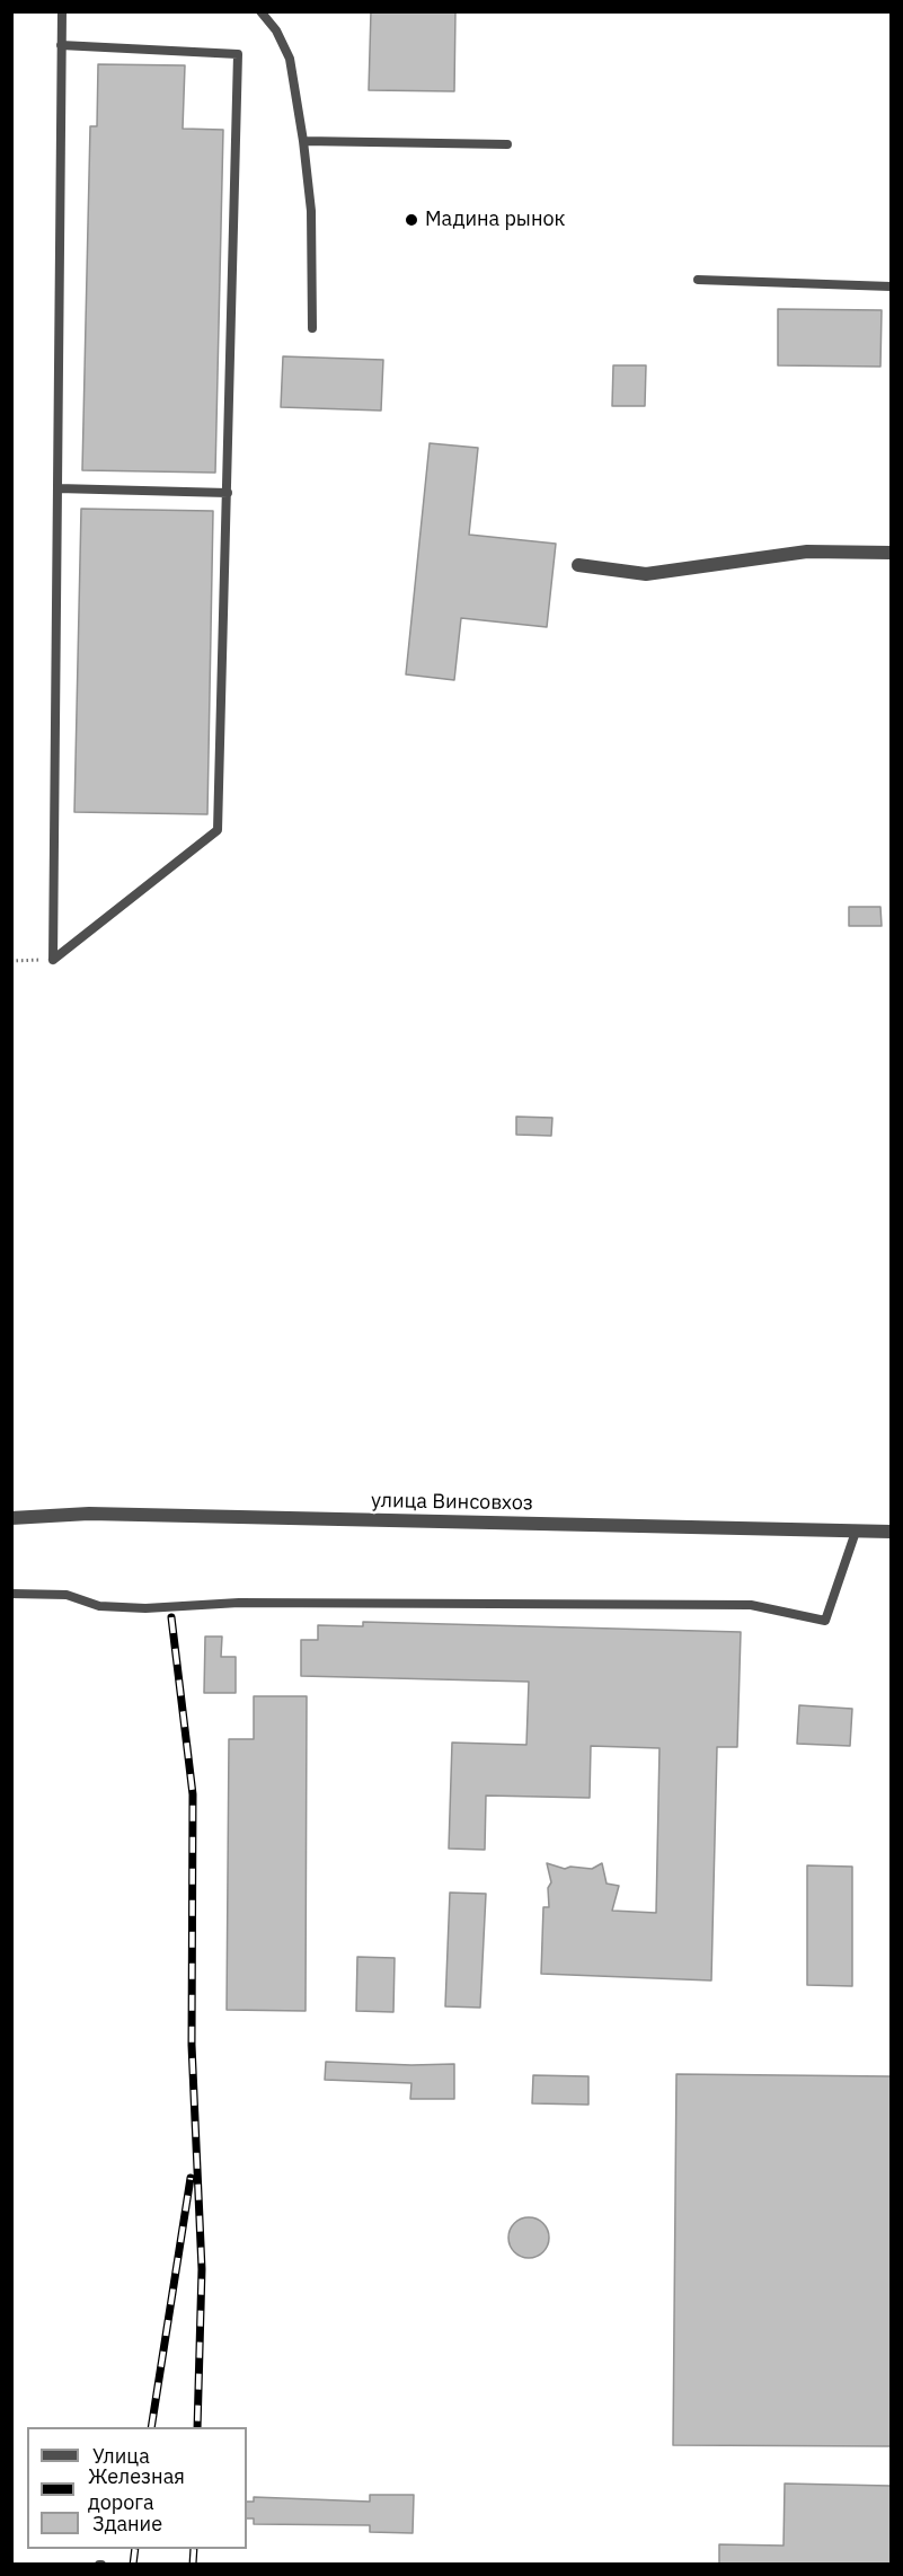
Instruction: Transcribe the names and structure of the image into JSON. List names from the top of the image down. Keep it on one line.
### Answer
{"streets":{"street":["улица Винсовхоз"]},"places":["Мадина рынок"],"legend":["Улица","Железная дорога","Здание"]}
